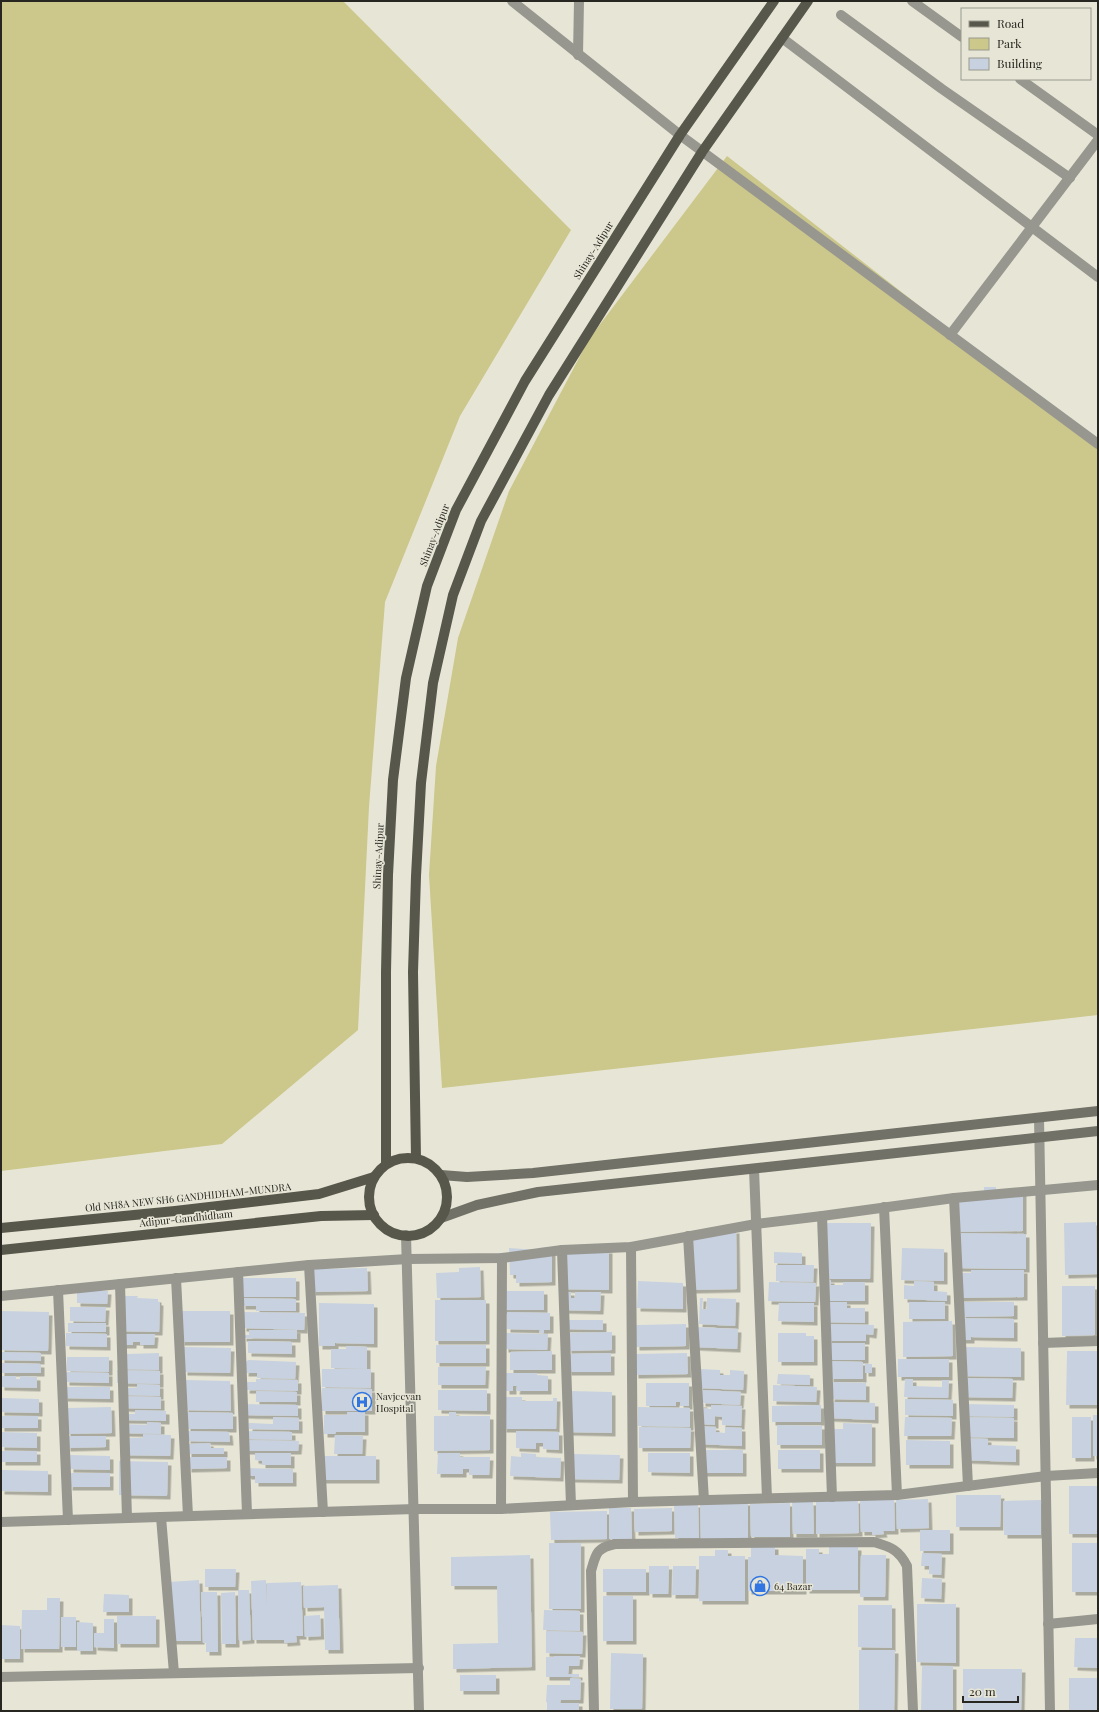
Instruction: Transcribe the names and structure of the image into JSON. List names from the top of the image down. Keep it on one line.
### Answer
{"streets":{"main road":["Shinay-Adipur","Old NH8A NEW SH6 GANDHIDHAM-MUNDRA","Adipur-Gandhidham"]},"crossings":[["Shinay-Adipur","Old NH8A NEW SH6 GANDHIDHAM-MUNDRA"],["Shinay-Adipur","Adipur-Gandhidham"],["Old NH8A NEW SH6 GANDHIDHAM-MUNDRA","Adipur-Gandhidham"]],"places":{"hospital":["Navjeevan Hospital"],"shop":["64 Bazar"]},"legend":["Road","Park","Building"],"scale_bar":"20 m"}
